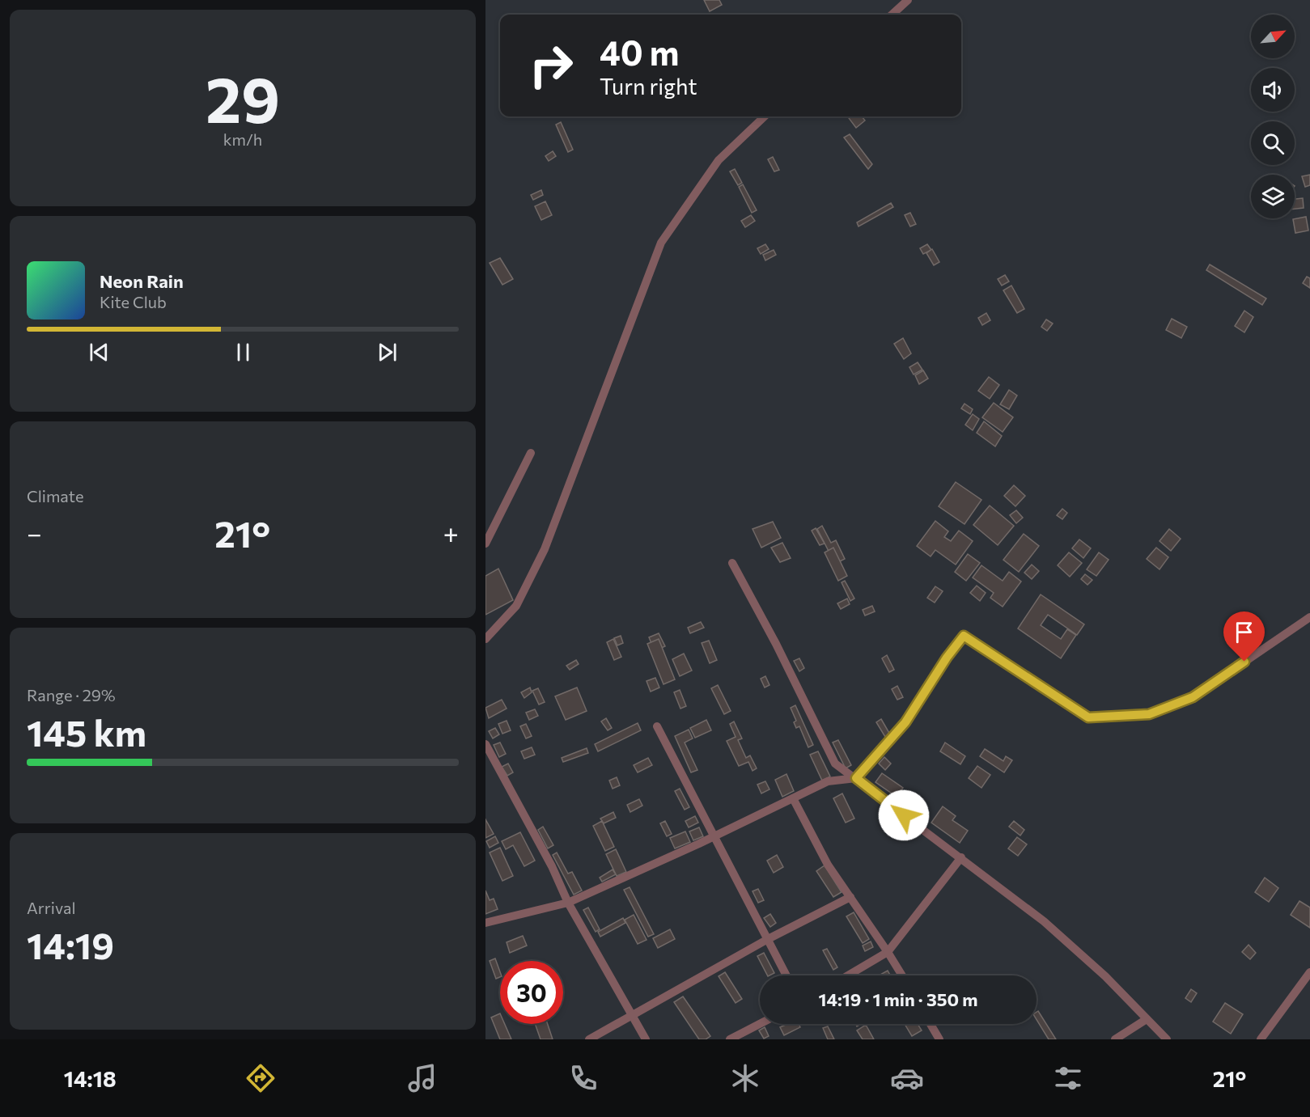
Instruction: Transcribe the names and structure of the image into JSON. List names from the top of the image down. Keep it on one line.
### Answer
{"north":"top right","page":{"tile":[["29","km/h"],"Climate",["Range · 29%","145 km"],["Arrival","14:19"]],"turn":["40 m","Turn right"],"song":["Neon Rain","Kite Club"],"heat":["−","21°","+"],"limit":"30","trip":"14:19 · 1 min · 350 m","tabs":["14:18","21°"]}}
